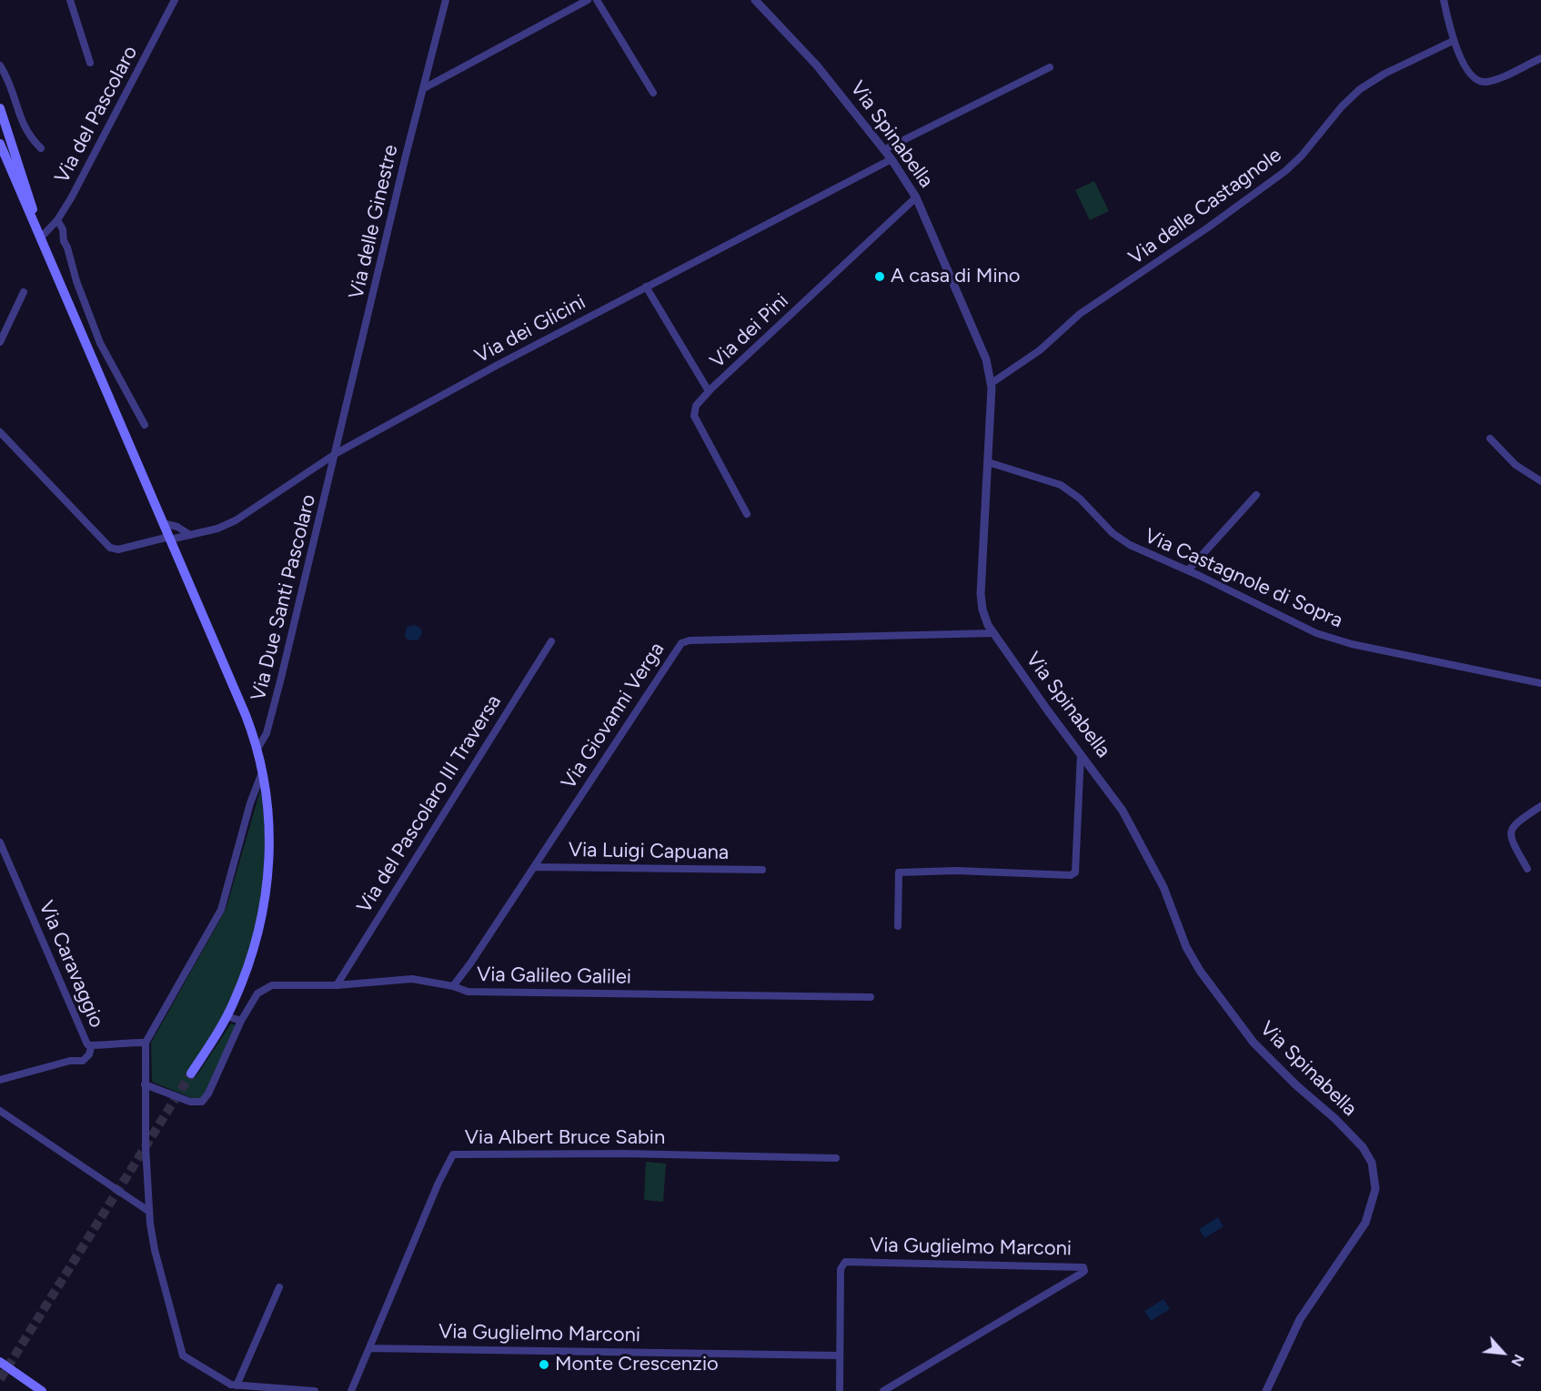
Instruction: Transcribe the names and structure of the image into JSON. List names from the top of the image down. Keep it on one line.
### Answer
{"streets":{"street":["Via del Pascolaro","Via Spinabella","Via delle Castagnole","Via delle Ginestre","Via dei Glicini","Via dei Pini","Via Castagnole di Sopra","Via Due Santi Pascolaro","Via Giovanni Verga","Via del Pascolaro III Traversa","Via Luigi Capuana","Via Caravaggio","Via Galileo Galilei","Via Albert Bruce Sabin","Via Guglielmo Marconi"]},"crossings":[["Via Spinabella","Via delle Castagnole"],["Via Spinabella","Via dei Glicini"],["Via Spinabella","Via dei Pini"],["Via Spinabella","Via Castagnole di Sopra"],["Via Spinabella","Via Giovanni Verga"],["Via delle Ginestre","Via dei Glicini"],["Via delle Ginestre","Via Due Santi Pascolaro"],["Via dei Glicini","Via Due Santi Pascolaro"],["Via Giovanni Verga","Via Luigi Capuana"],["Via Giovanni Verga","Via Galileo Galilei"],["Via del Pascolaro III Traversa","Via Galileo Galilei"],["Via Albert Bruce Sabin","Via Guglielmo Marconi"]],"places":["A casa di Mino","Monte Crescenzio"],"north":"bottom right"}
